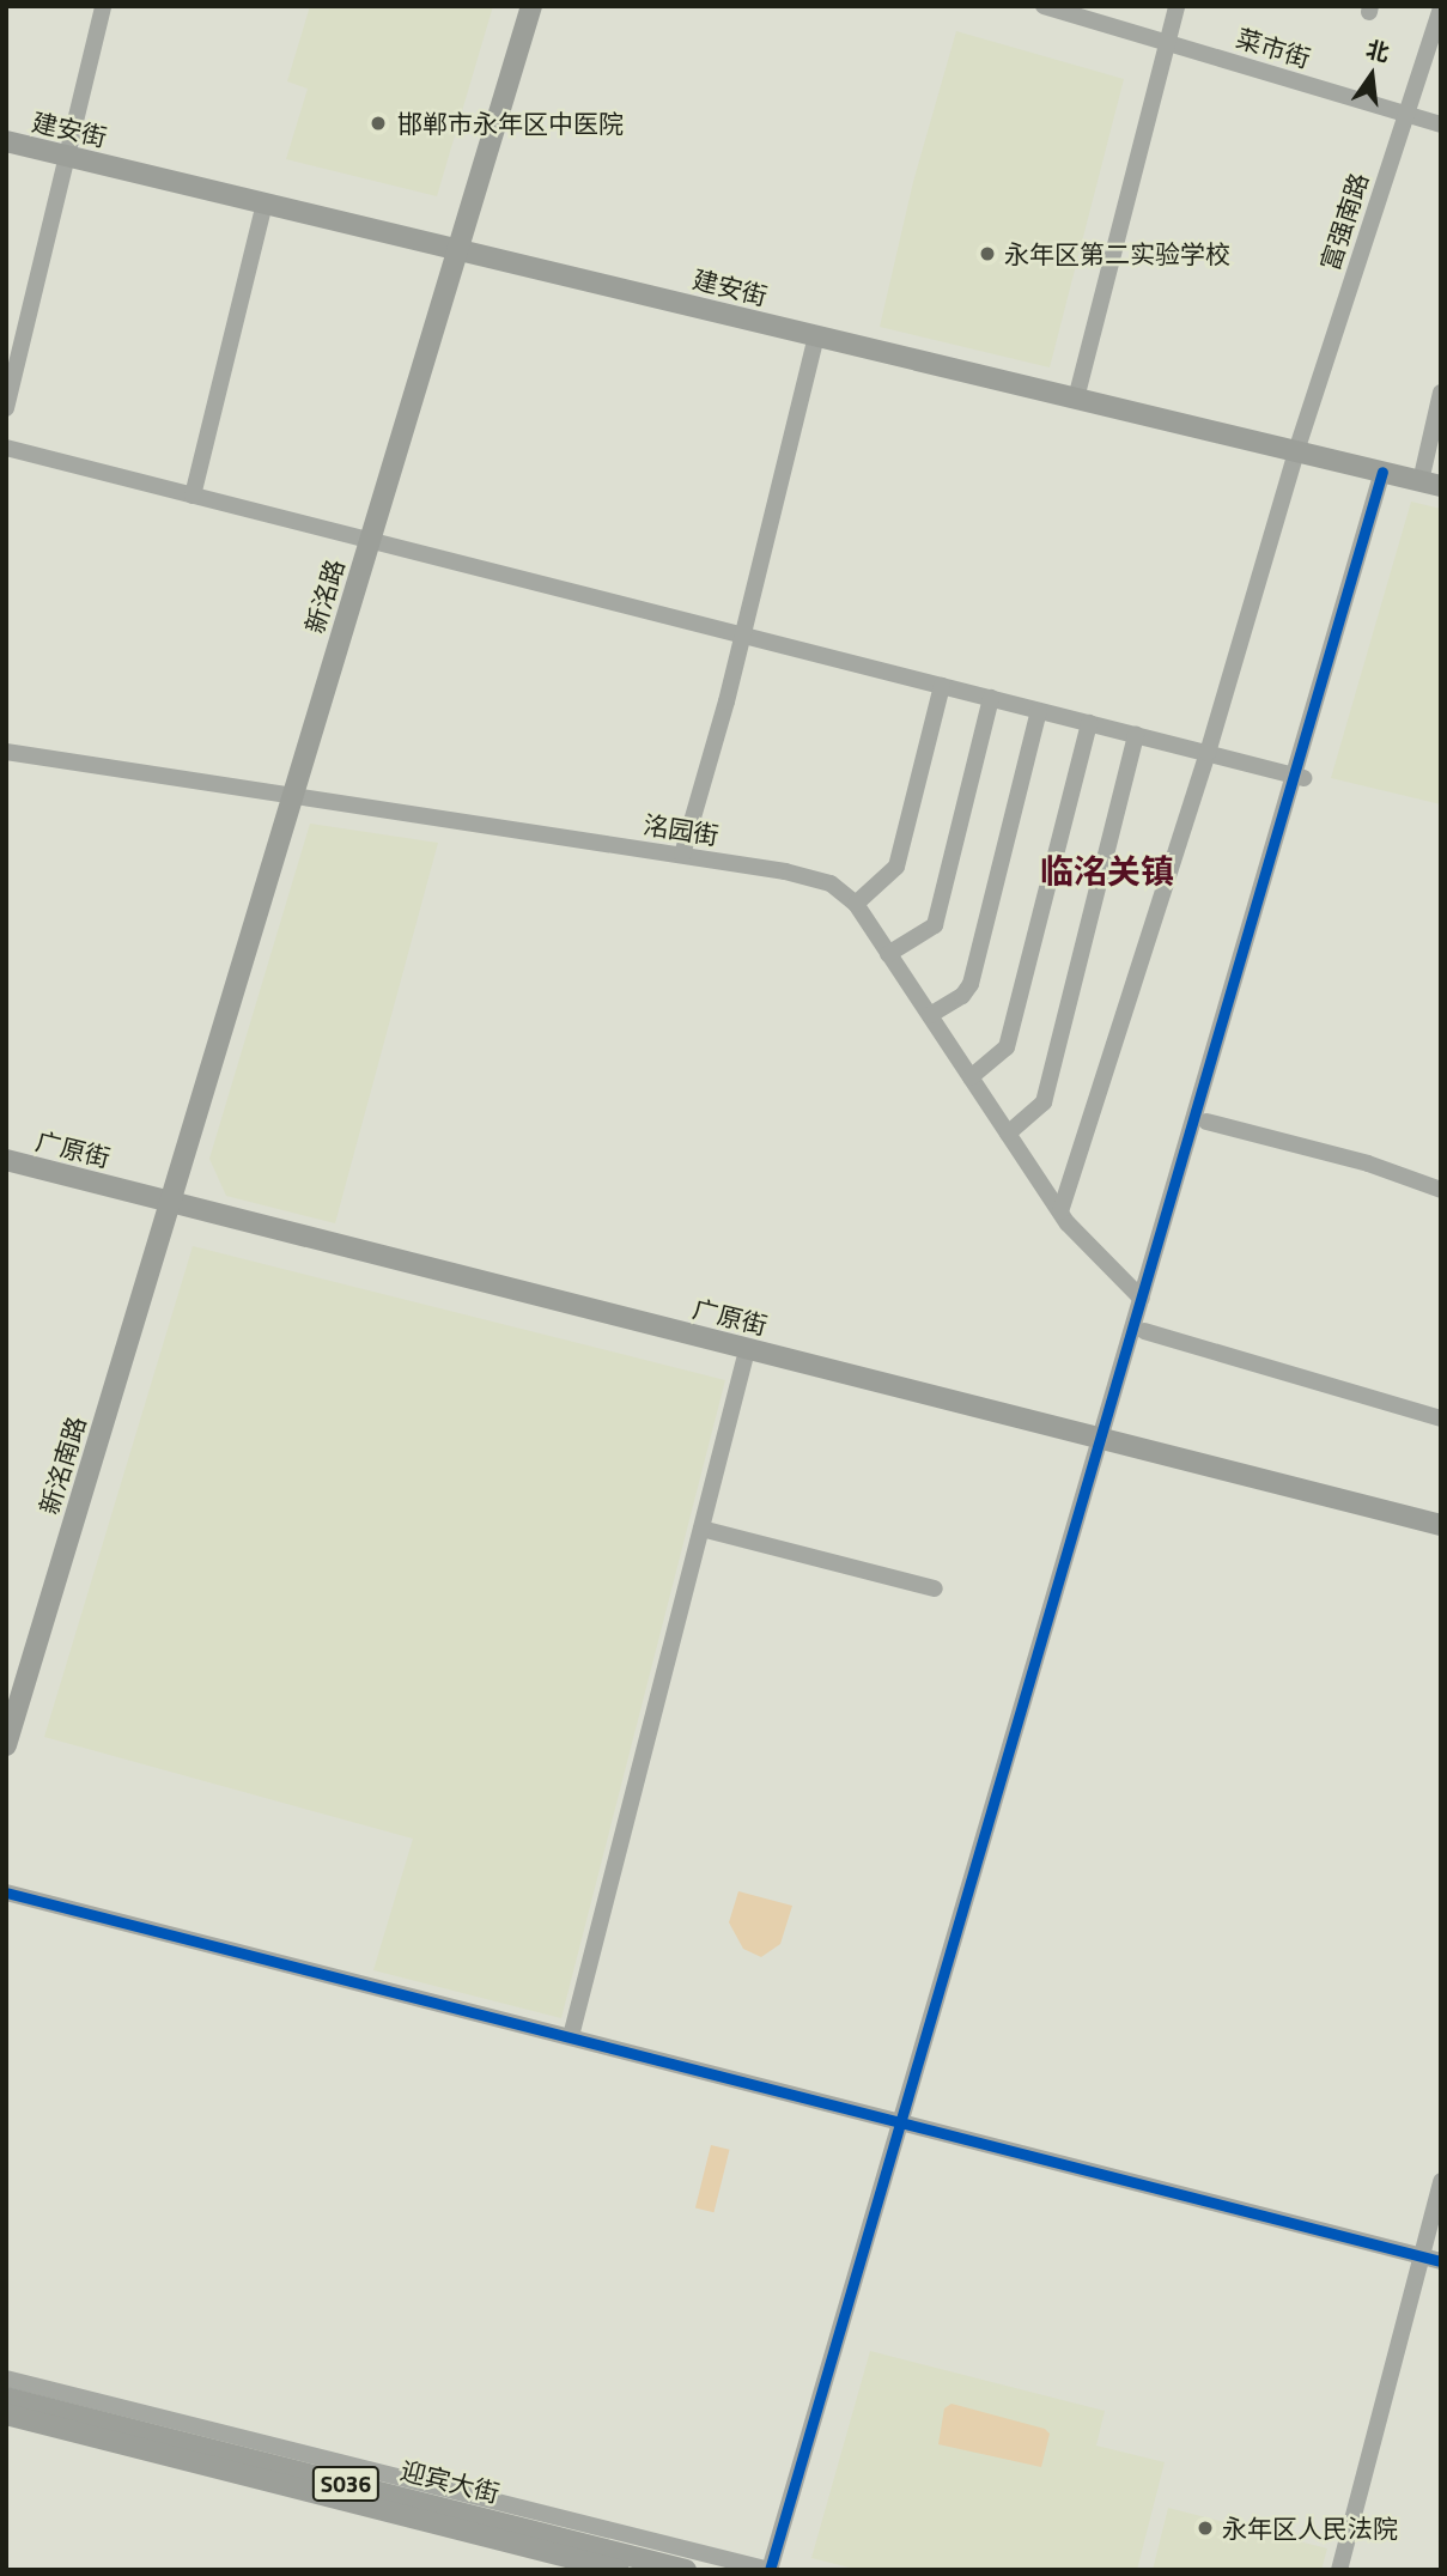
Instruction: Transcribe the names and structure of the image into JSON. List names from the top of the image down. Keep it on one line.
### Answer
{"streets":{"main road":["建安街","新洺路","广原街","新洺南路","迎宾大街","S036"],"street":["菜市街","富强南路","洺园街"]},"crossings":[["菜市街","富强南路"],["建安街","富强南路"],["建安街","新洺路"],["富强南路","洺园街"],["新洺路","洺园街"],["新洺路","广原街"],["新洺路","新洺南路"],["广原街","新洺南路"]],"districts":["临洺关镇"],"places":["邯郸市永年区中医院","永年区第二实验学校","永年区人民法院"],"north":"top"}
